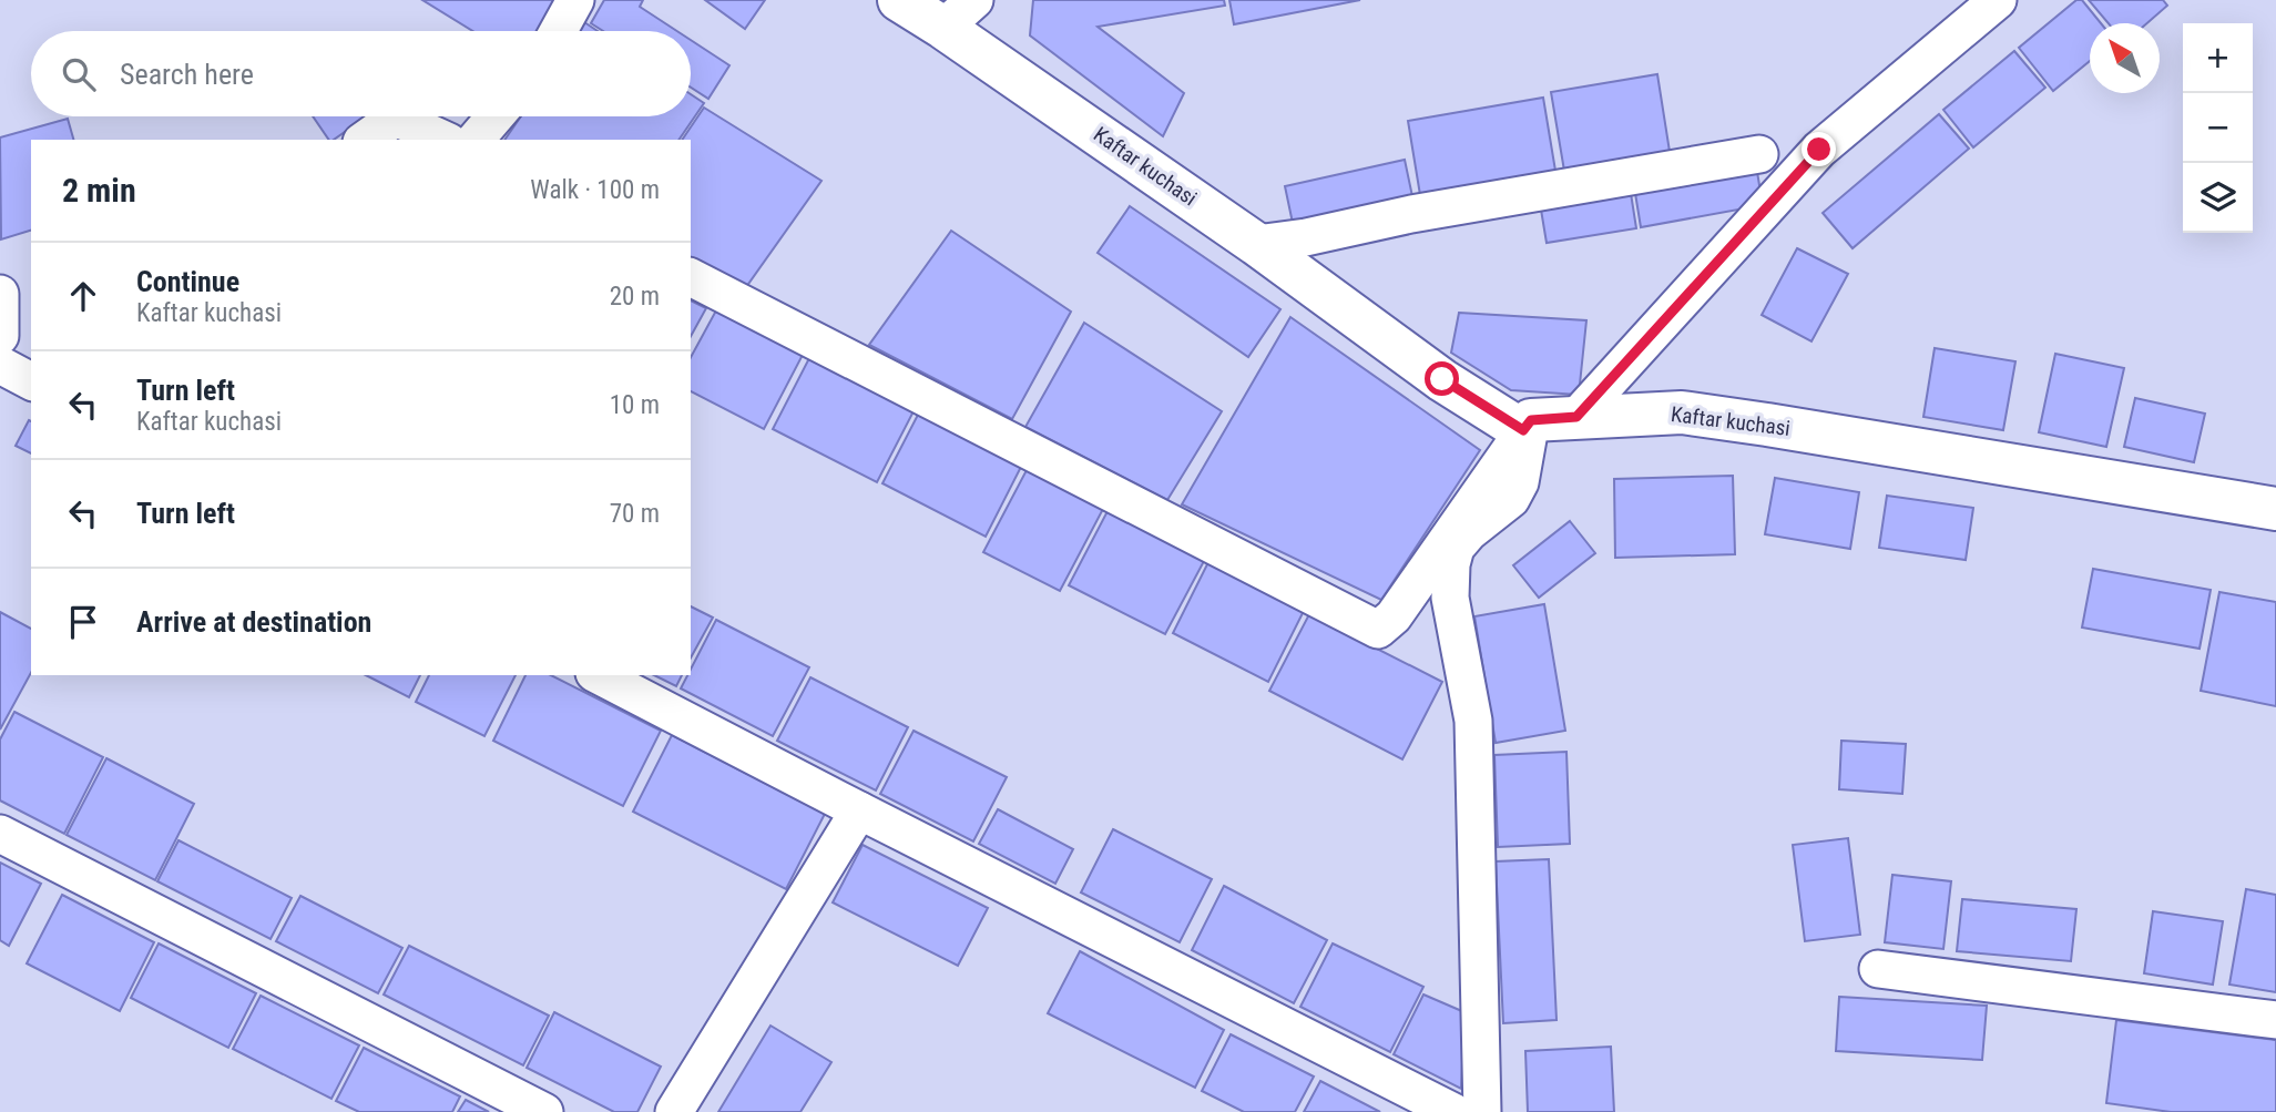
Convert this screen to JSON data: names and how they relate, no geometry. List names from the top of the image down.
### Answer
{
  "streets": {
    "street": ["Kaftar kuchasi"]
  },
  "north": "top left",
  "page": {
    "map_buttons": ["+", "−"],
    "search": "Search here",
    "heading": ["2 min", "Walk · 100 m"],
    "list": [
      ["Continue", "Kaftar kuchasi", "20 m"],
      ["Turn left", "Kaftar kuchasi", "10 m"],
      ["Turn left", "70 m"],
      "Arrive at destination"
    ]
  }
}
